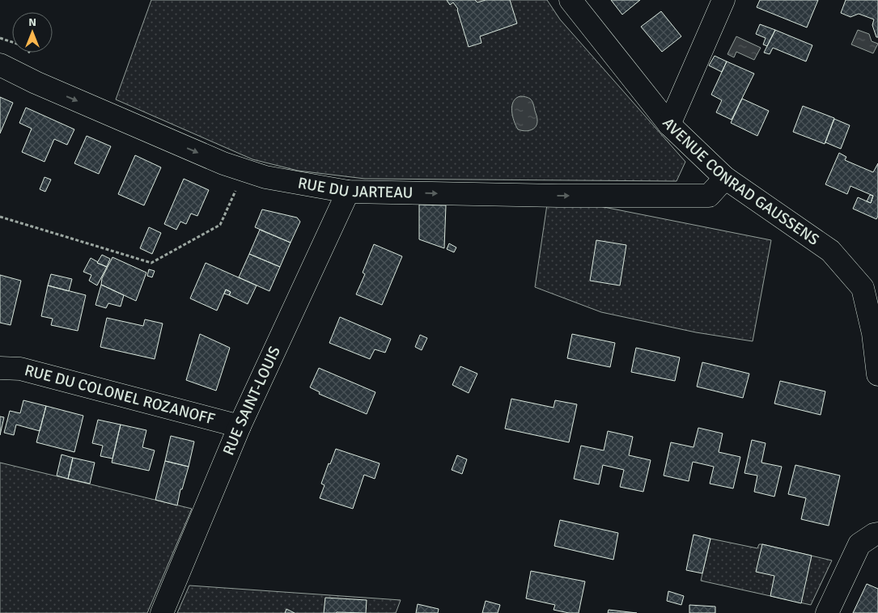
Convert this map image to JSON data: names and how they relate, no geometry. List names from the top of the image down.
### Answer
{
  "streets": {
    "street": [
      "AVENUE CONRAD GAUSSENS",
      "RUE DU JARTEAU",
      "RUE DU COLONEL ROZANOFF",
      "RUE SAINT-LOUIS"
    ]
  },
  "crossings": [
    ["AVENUE CONRAD GAUSSENS", "RUE DU JARTEAU"],
    ["RUE DU JARTEAU", "RUE SAINT-LOUIS"],
    ["RUE DU COLONEL ROZANOFF", "RUE SAINT-LOUIS"]
  ],
  "one_way": ["RUE DU JARTEAU"],
  "north": "top"
}
